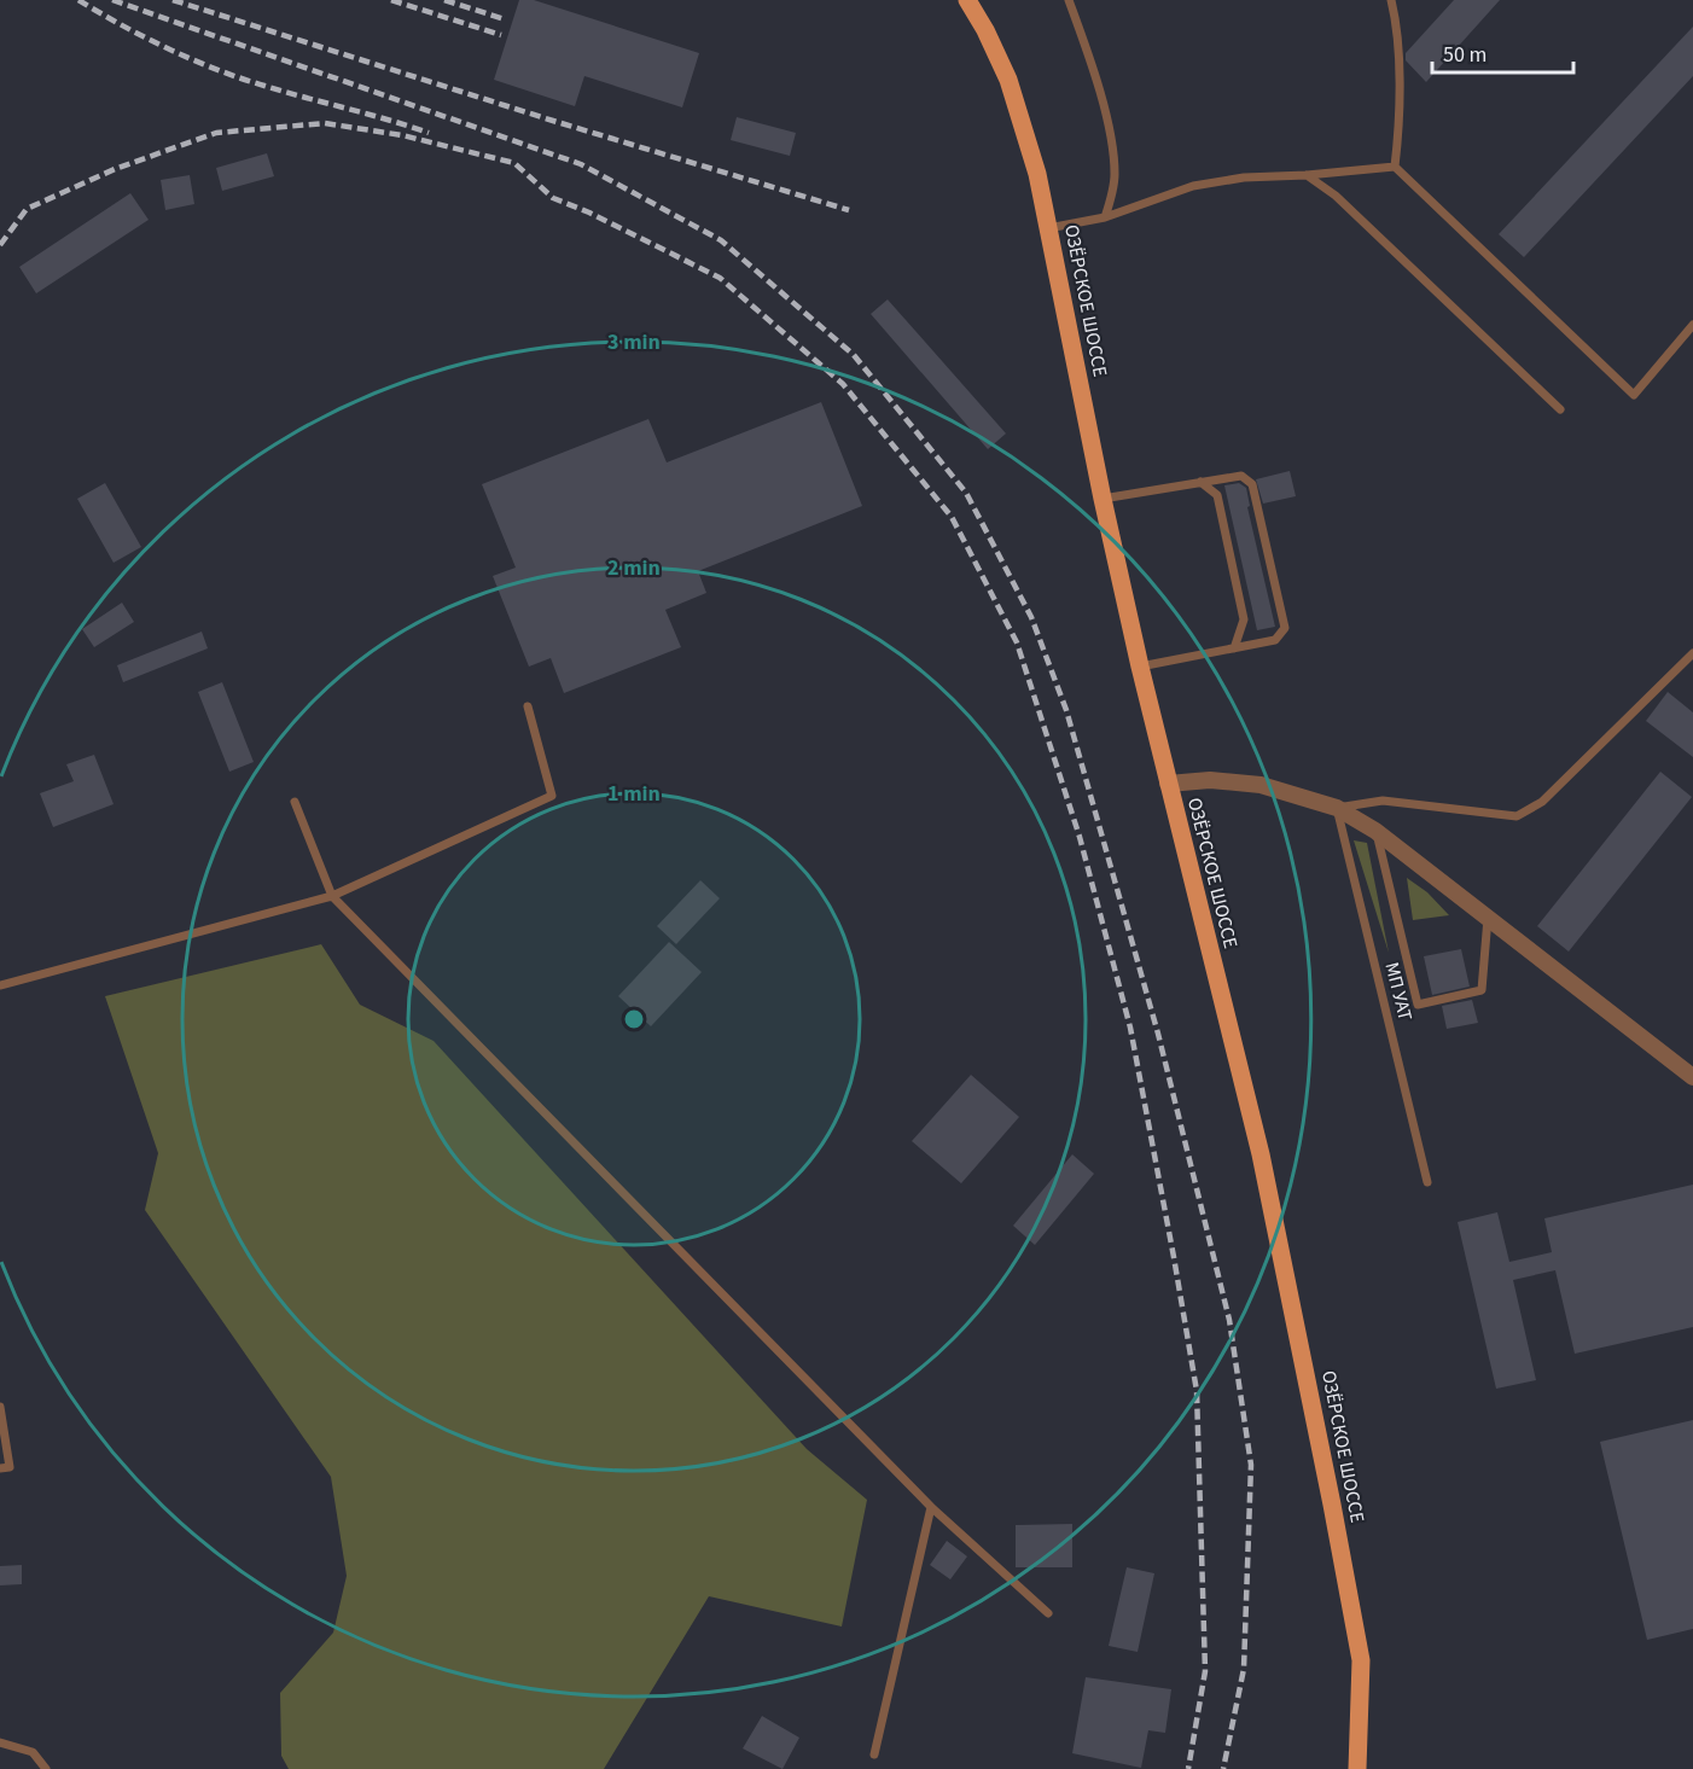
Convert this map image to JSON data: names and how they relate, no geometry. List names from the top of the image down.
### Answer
{
  "streets": {
    "main road": ["ОЗЁРСКОЕ ШОССЕ"],
    "lane": ["МП УАТ"]
  },
  "scale_bar": "50 m",
  "rings": ["3 min", "2 min", "1 min"]
}
